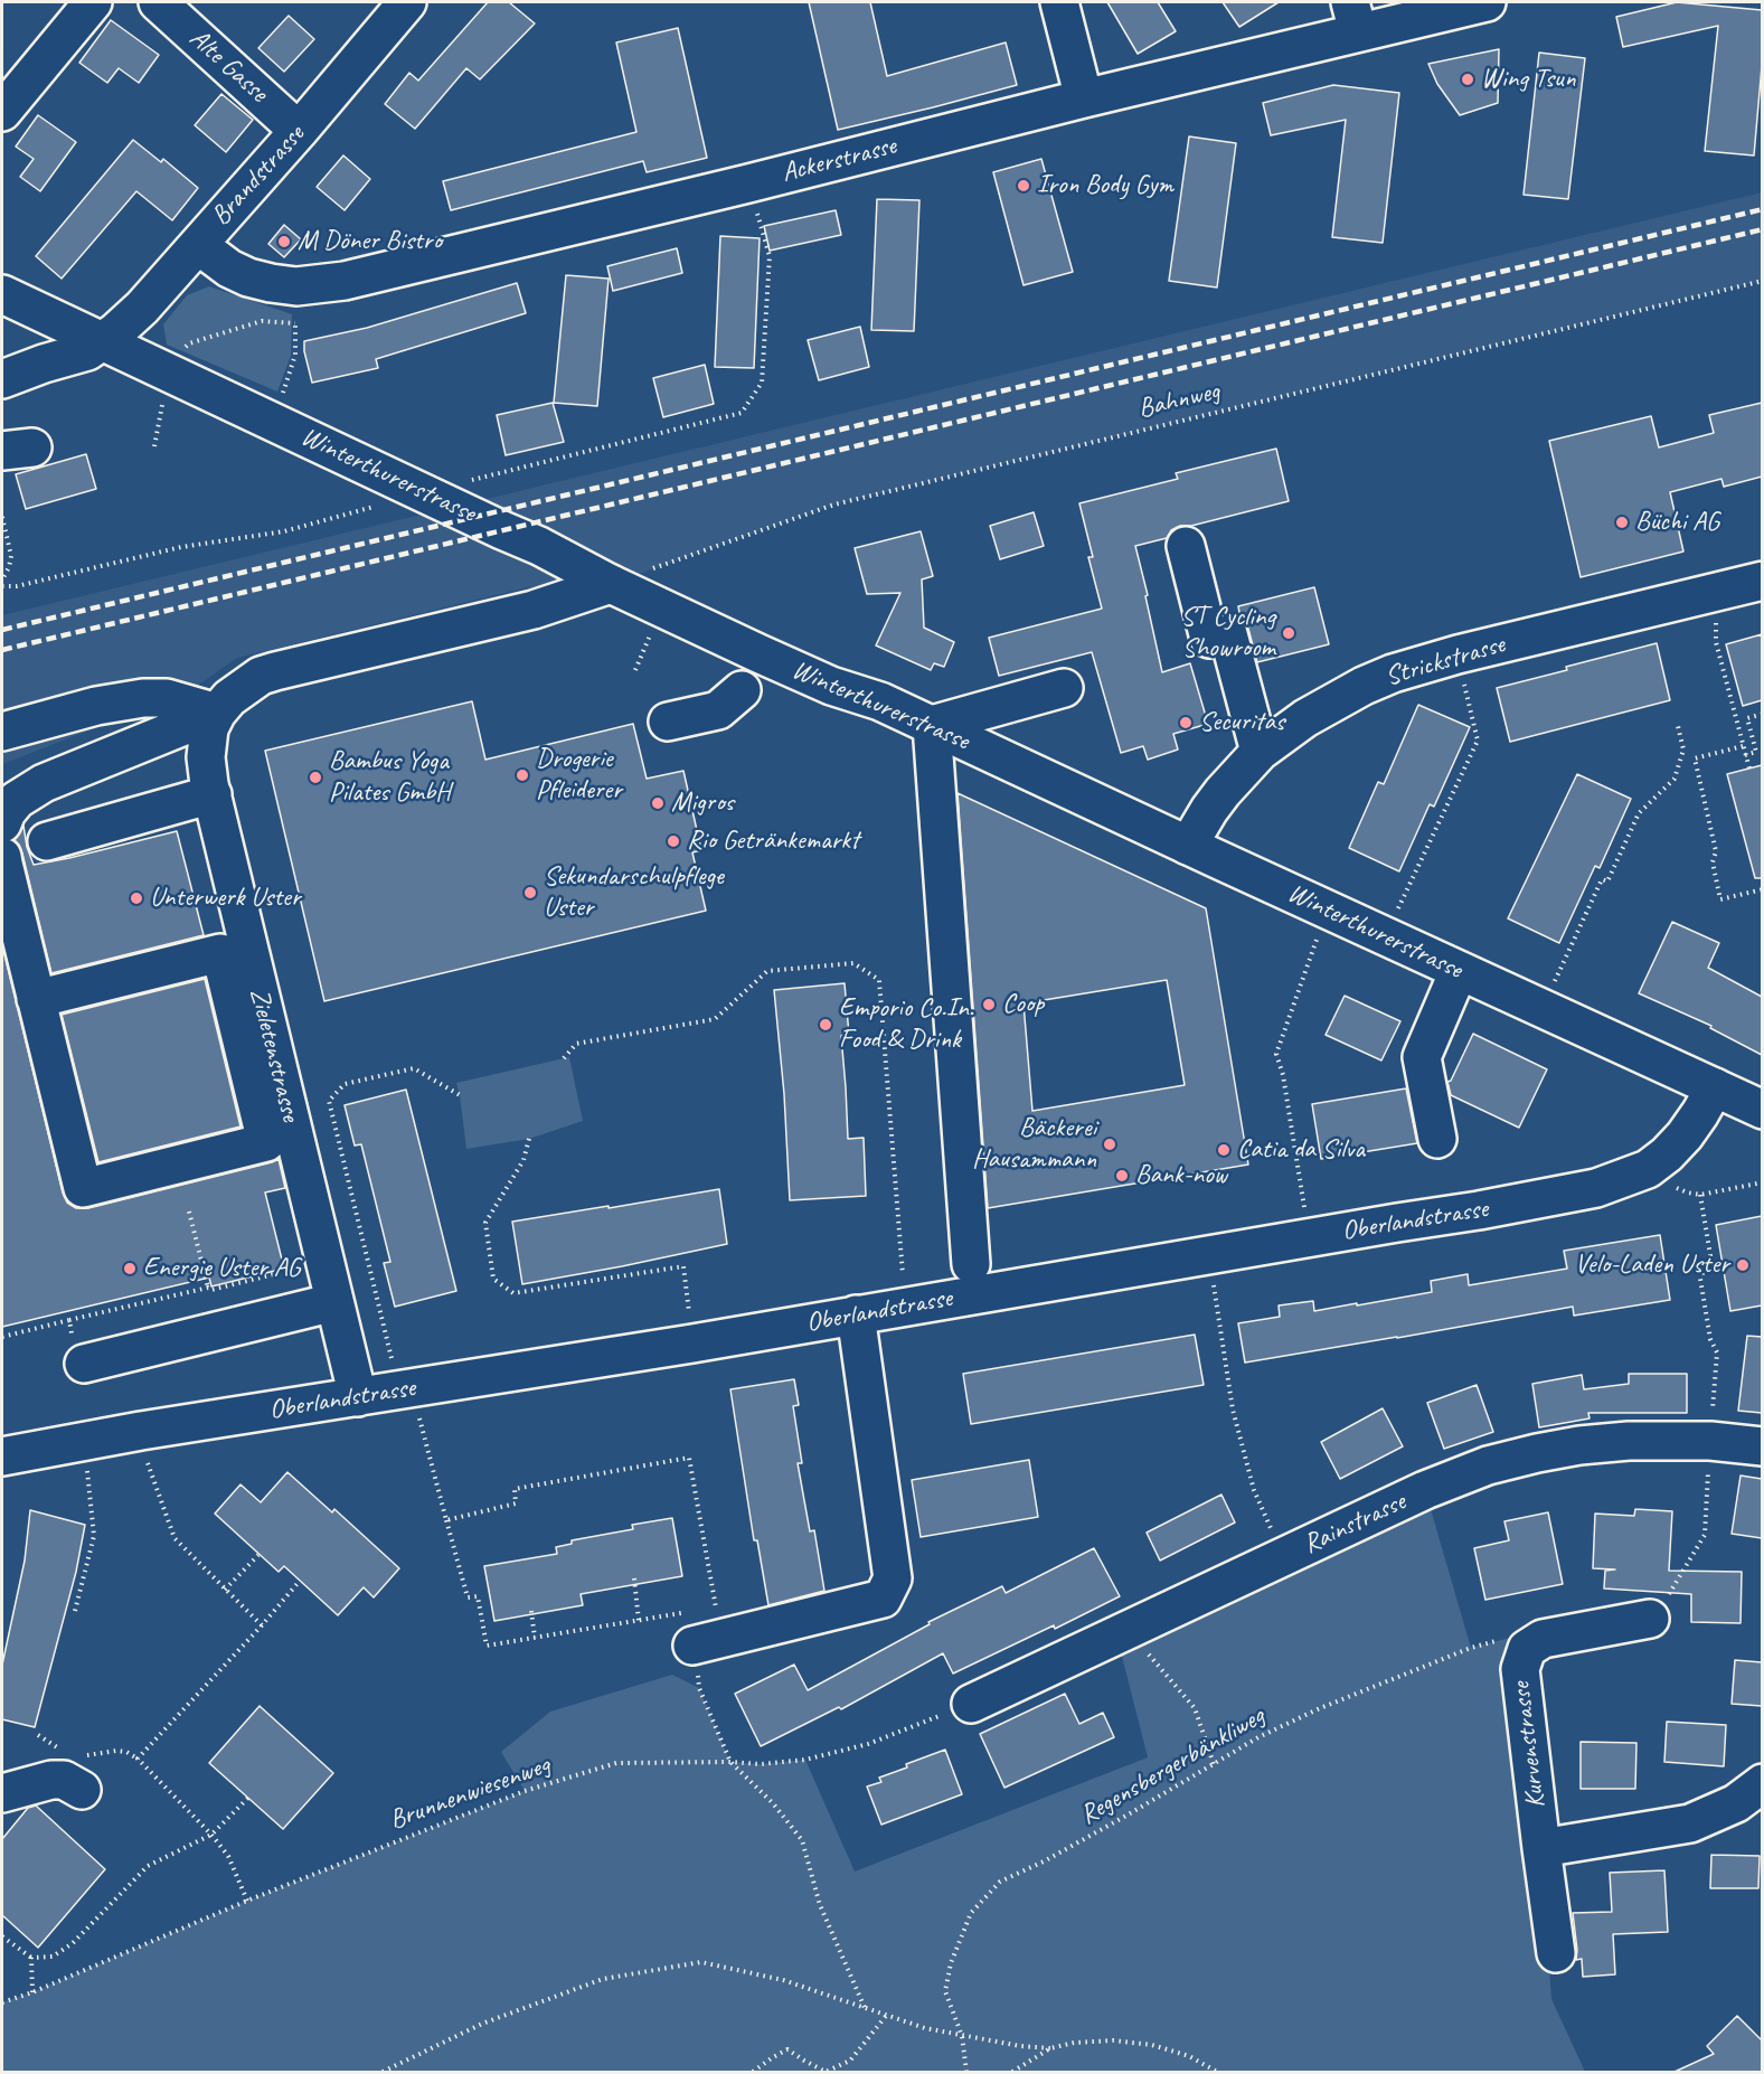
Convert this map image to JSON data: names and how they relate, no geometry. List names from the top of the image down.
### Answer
{
  "streets": {
    "street": [
      "Alte Gasse",
      "Ackerstrasse",
      "Brandstrasse",
      "Winterthurerstrasse",
      "Strickstrasse",
      "Zieletenstrasse",
      "Oberlandstrasse",
      "Rainstrasse",
      "Kurvenstrasse"
    ],
    "path": ["Bahnweg", "Regensbergerbänkliweg", "Brunnenwiesenweg"]
  },
  "crossings": [
    ["Alte Gasse", "Brandstrasse"],
    ["Ackerstrasse", "Brandstrasse"],
    ["Brandstrasse", "Winterthurerstrasse"],
    ["Bahnweg", "Winterthurerstrasse"],
    ["Bahnweg", "Zieletenstrasse"],
    ["Winterthurerstrasse", "Strickstrasse"],
    ["Winterthurerstrasse", "Zieletenstrasse"],
    ["Winterthurerstrasse", "Oberlandstrasse"],
    ["Zieletenstrasse", "Oberlandstrasse"],
    ["Rainstrasse", "Brunnenwiesenweg"],
    ["Kurvenstrasse", "Regensbergerbänkliweg"]
  ],
  "places": [
    "Wing Tsun",
    "Iron Body Gym",
    "M Döner Bistro",
    "Büchi AG",
    "ST Cycling Showroom",
    "Securitas",
    "Drogerie Pfleiderer",
    "Bambus Yoga Pilates GmbH",
    "Migros",
    "Rio Getränkemarkt",
    "Sekundarschulpflege Uster",
    "Unterwerk Uster",
    "Coop",
    "Emporio Co.In. Food & Drink",
    "Bäckerei Hausammann",
    "Catia da Silva",
    "Bank-now",
    "Velo-Laden Uster",
    "Energie Uster AG"
  ]
}
